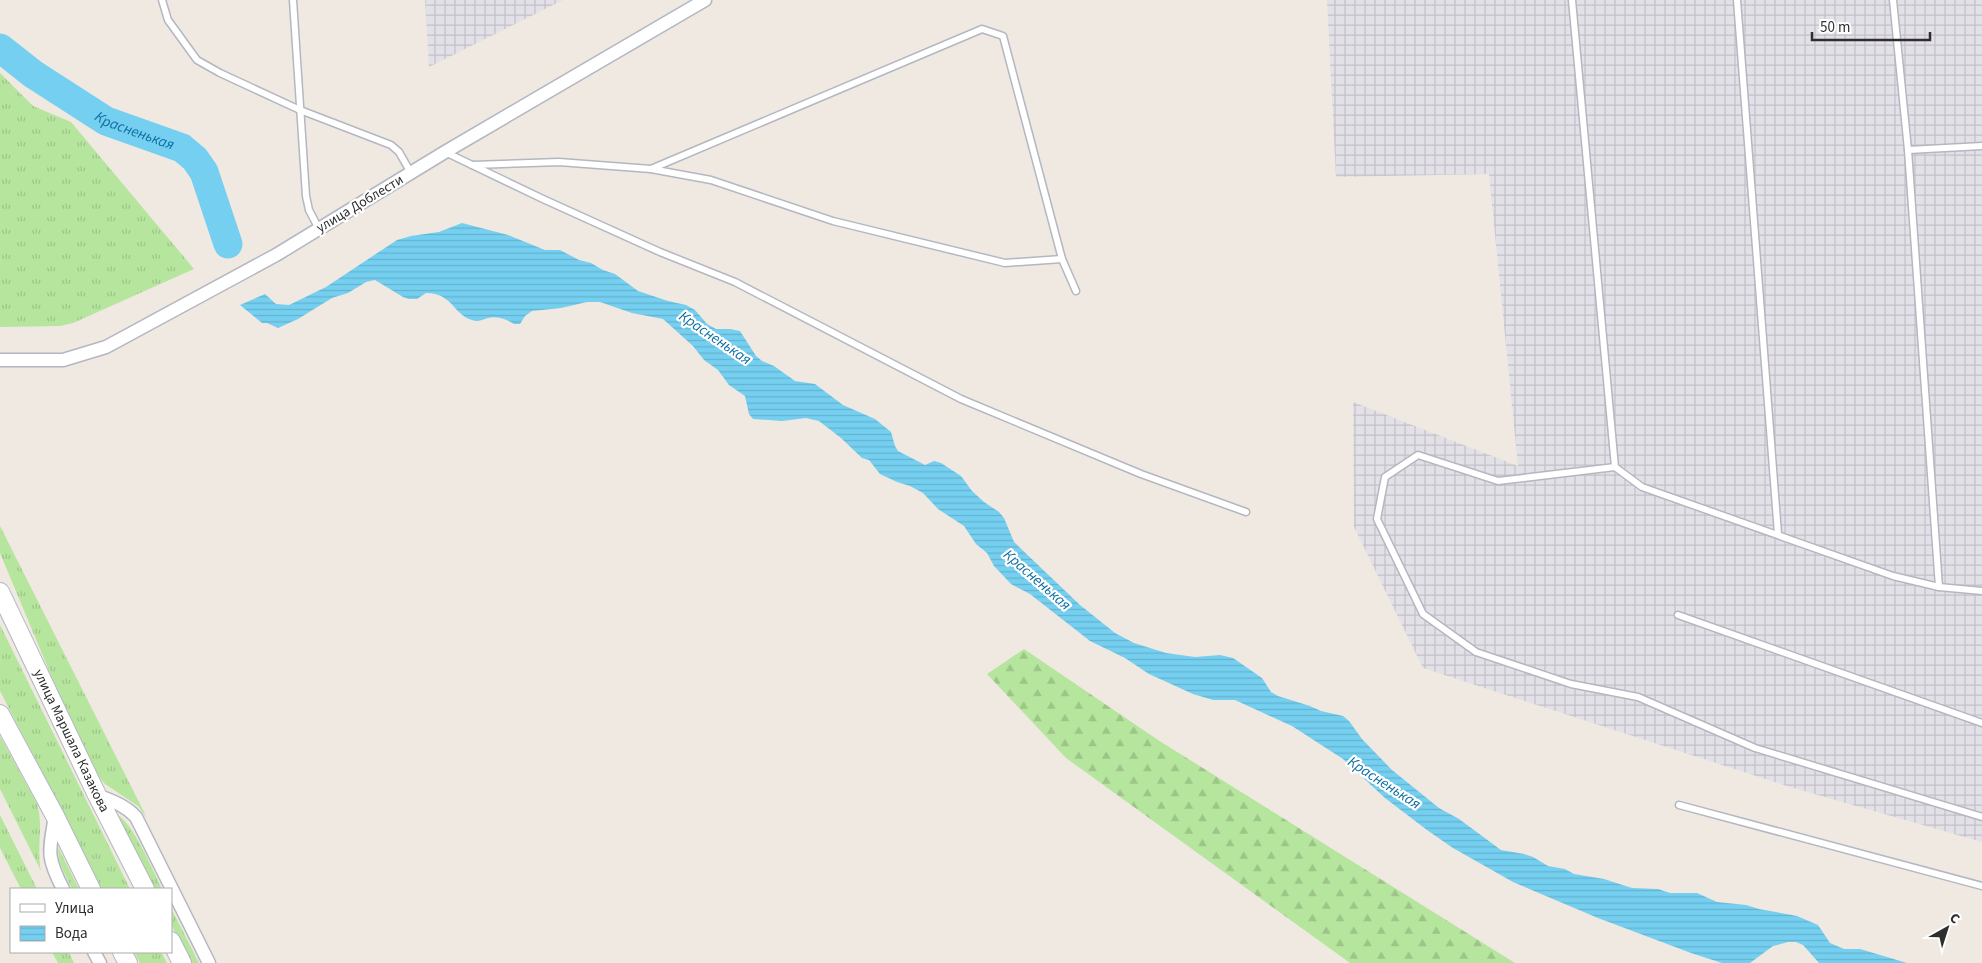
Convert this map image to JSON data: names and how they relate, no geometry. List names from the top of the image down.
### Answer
{
  "streets": {
    "main road": ["улица Маршала Казакова"],
    "street": ["улица Доблести"]
  },
  "water": ["Красненькая"],
  "legend": ["Улица", "Вода"],
  "scale_bar": "50 m",
  "north": "top right"
}
